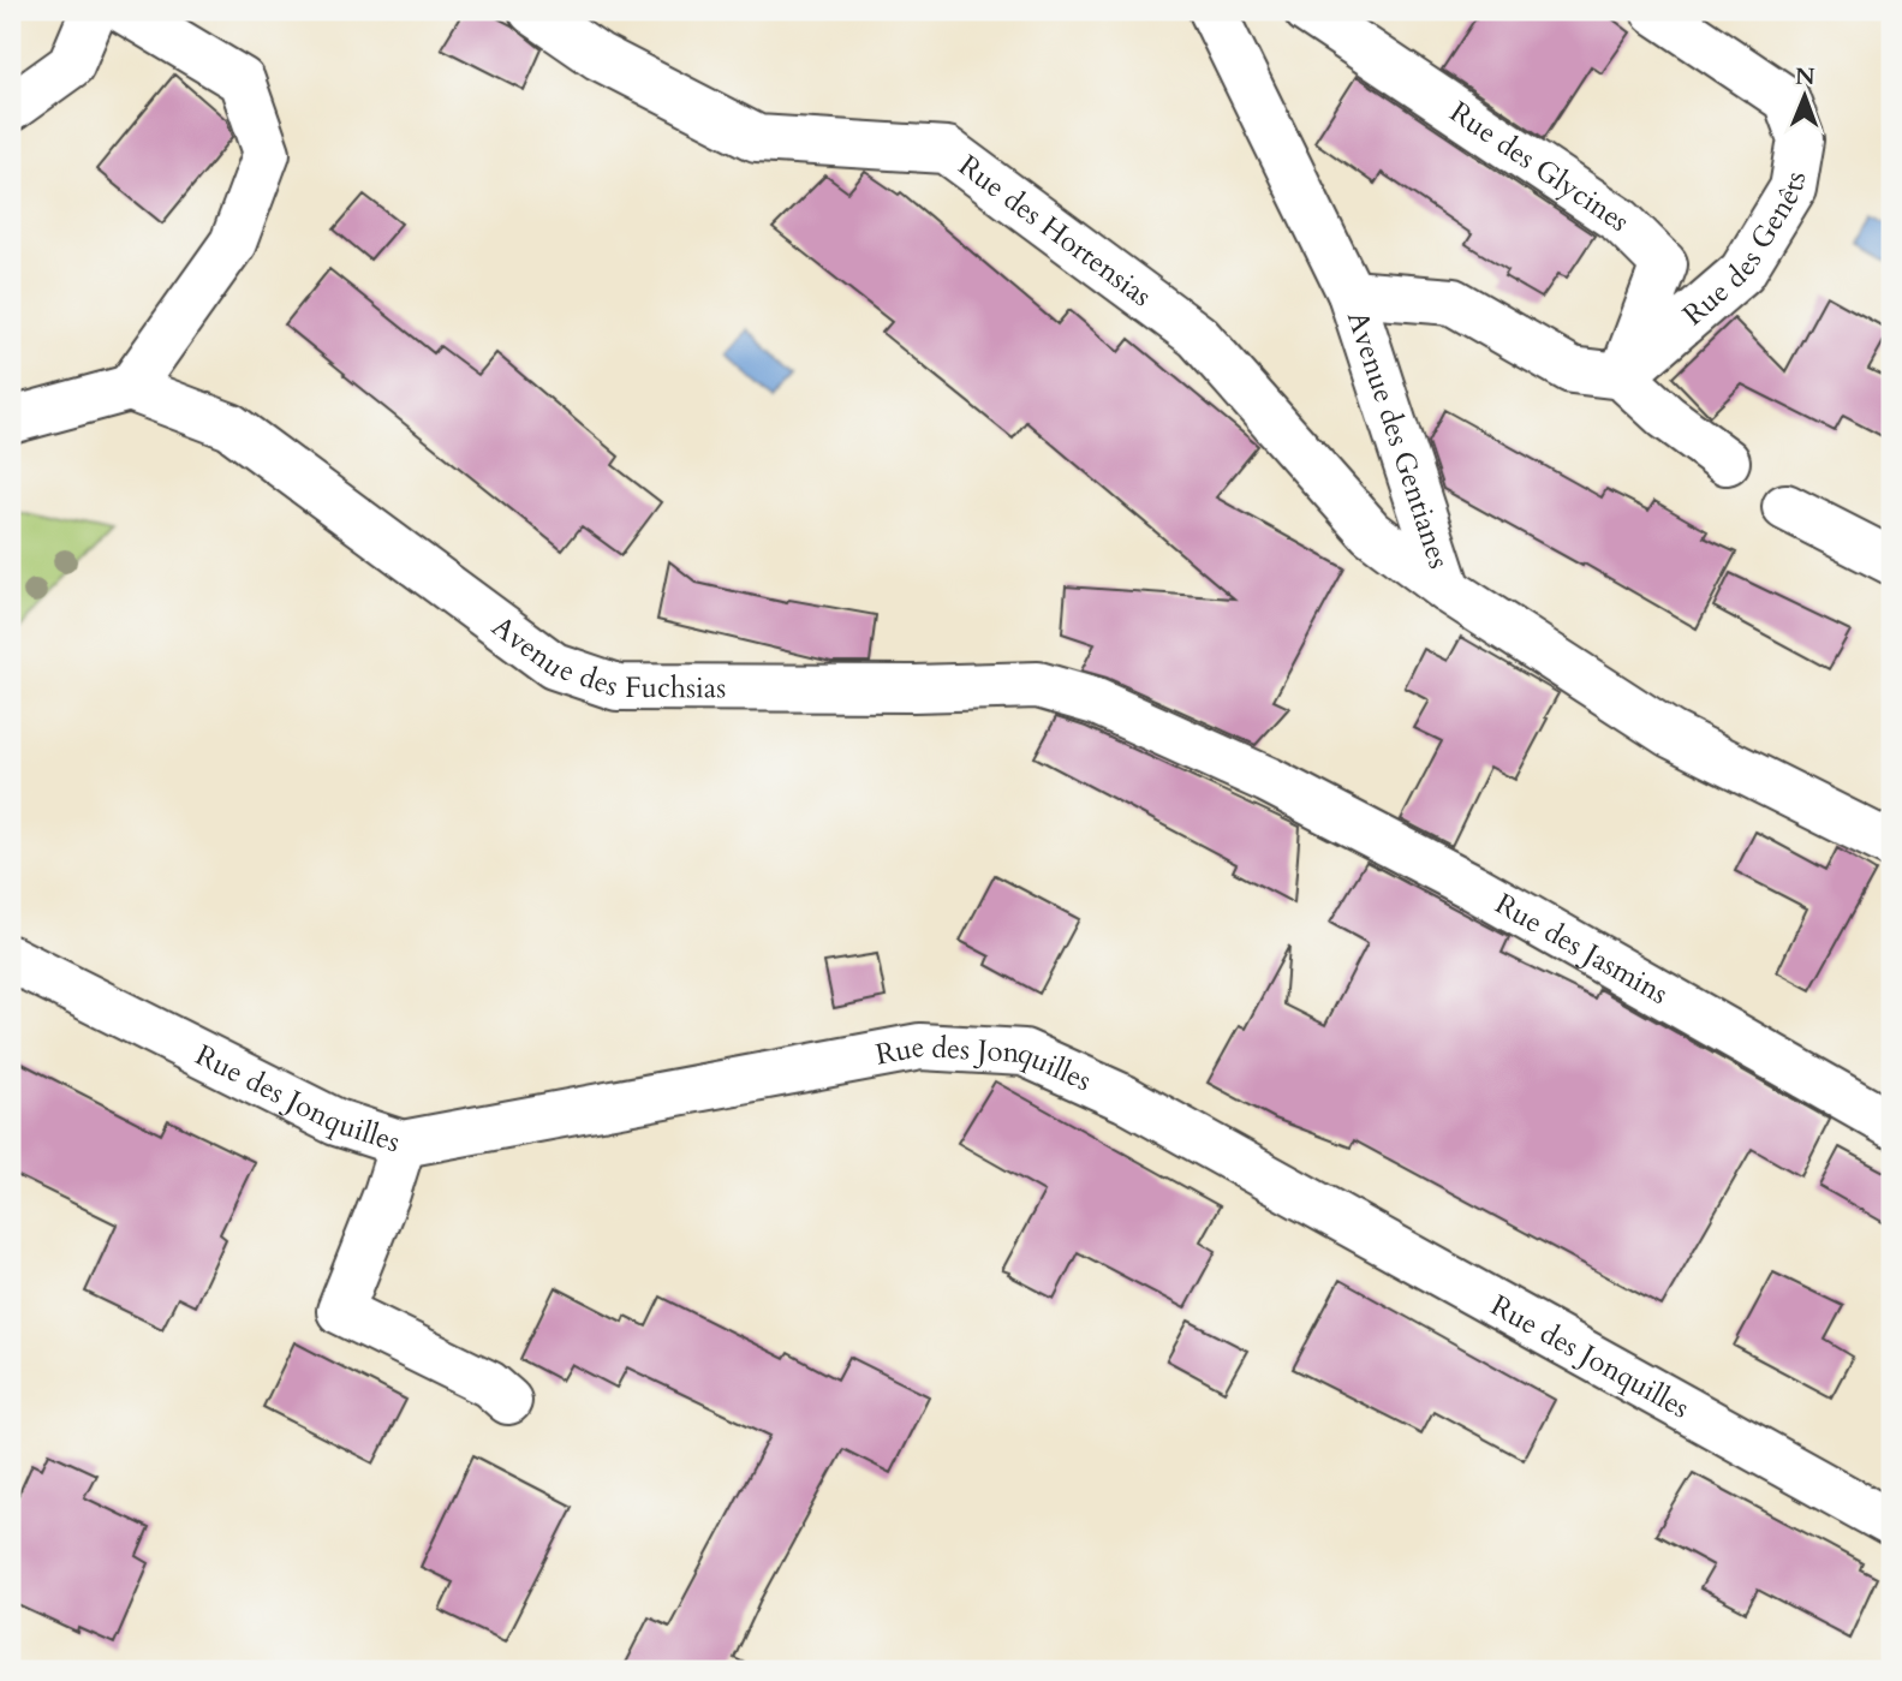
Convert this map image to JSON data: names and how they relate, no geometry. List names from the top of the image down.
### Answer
{
  "streets": {
    "street": [
      "Rue des Glycines",
      "Rue des Hortensias",
      "Rue des Genêts",
      "Avenue des Gentianes",
      "Avenue des Fuchsias",
      "Rue des Jasmins",
      "Rue des Jonquilles"
    ]
  },
  "crossings": [
    ["Rue des Glycines", "Rue des Genêts"],
    ["Rue des Hortensias", "Avenue des Gentianes"],
    ["Avenue des Fuchsias", "Rue des Jasmins"]
  ],
  "north": "top"
}
